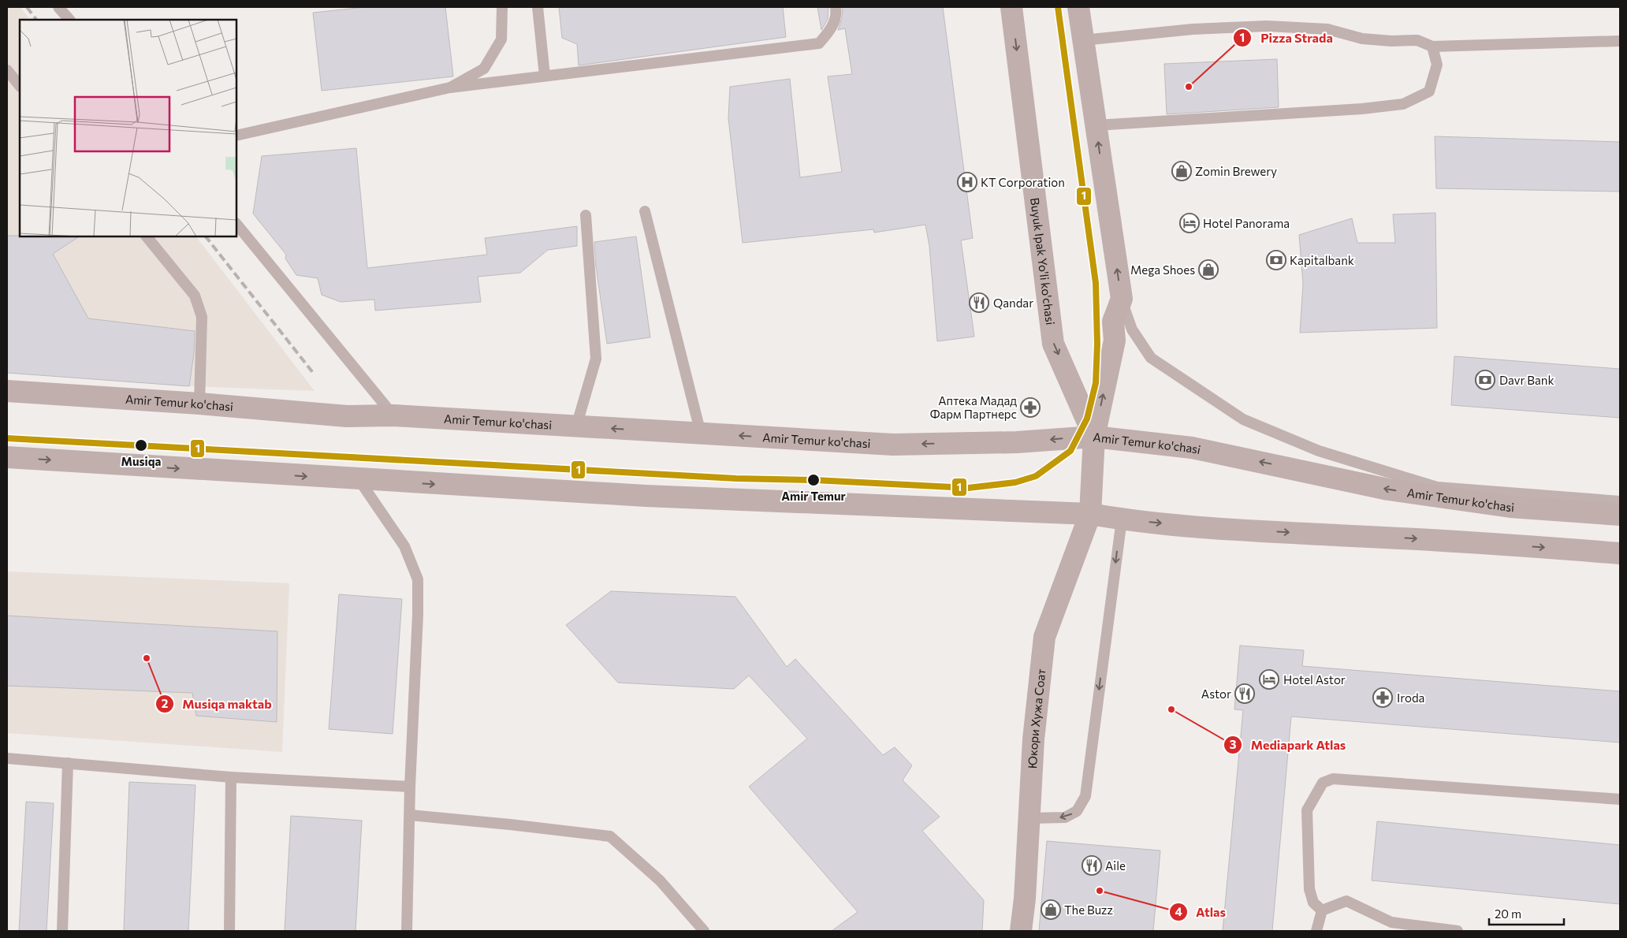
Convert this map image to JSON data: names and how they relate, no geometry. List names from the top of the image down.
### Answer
{
  "streets": {
    "main road": ["Buyuk Ipak Yo'li ko'chasi", "Amir Temur ko'chasi", "Юкори Хужа Соат"]
  },
  "crossings": [
    ["Buyuk Ipak Yo'li ko'chasi", "Amir Temur ko'chasi"],
    ["Buyuk Ipak Yo'li ko'chasi", "Юкори Хужа Соат"]
  ],
  "places": {
    "other": [
      "Pizza Strada",
      "Musiqa",
      "Amir Temur",
      "Musiqa maktab",
      "Mediapark Atlas",
      "Atlas"
    ],
    "shop": ["Zomin Brewery", "Mega Shoes", "The Buzz"],
    "hospital": ["KT Corporation"],
    "hotel": ["Hotel Panorama", "Hotel Astor"],
    "bank": ["Kapitalbank", "Davr Bank"],
    "restaurant": ["Qandar", "Astor", "Aile"],
    "pharmacy": ["Аптека Мадад Фарм Партнерс", "Iroda"]
  },
  "lines": ["transit line 1"],
  "scale_bar": "20 m"
}
